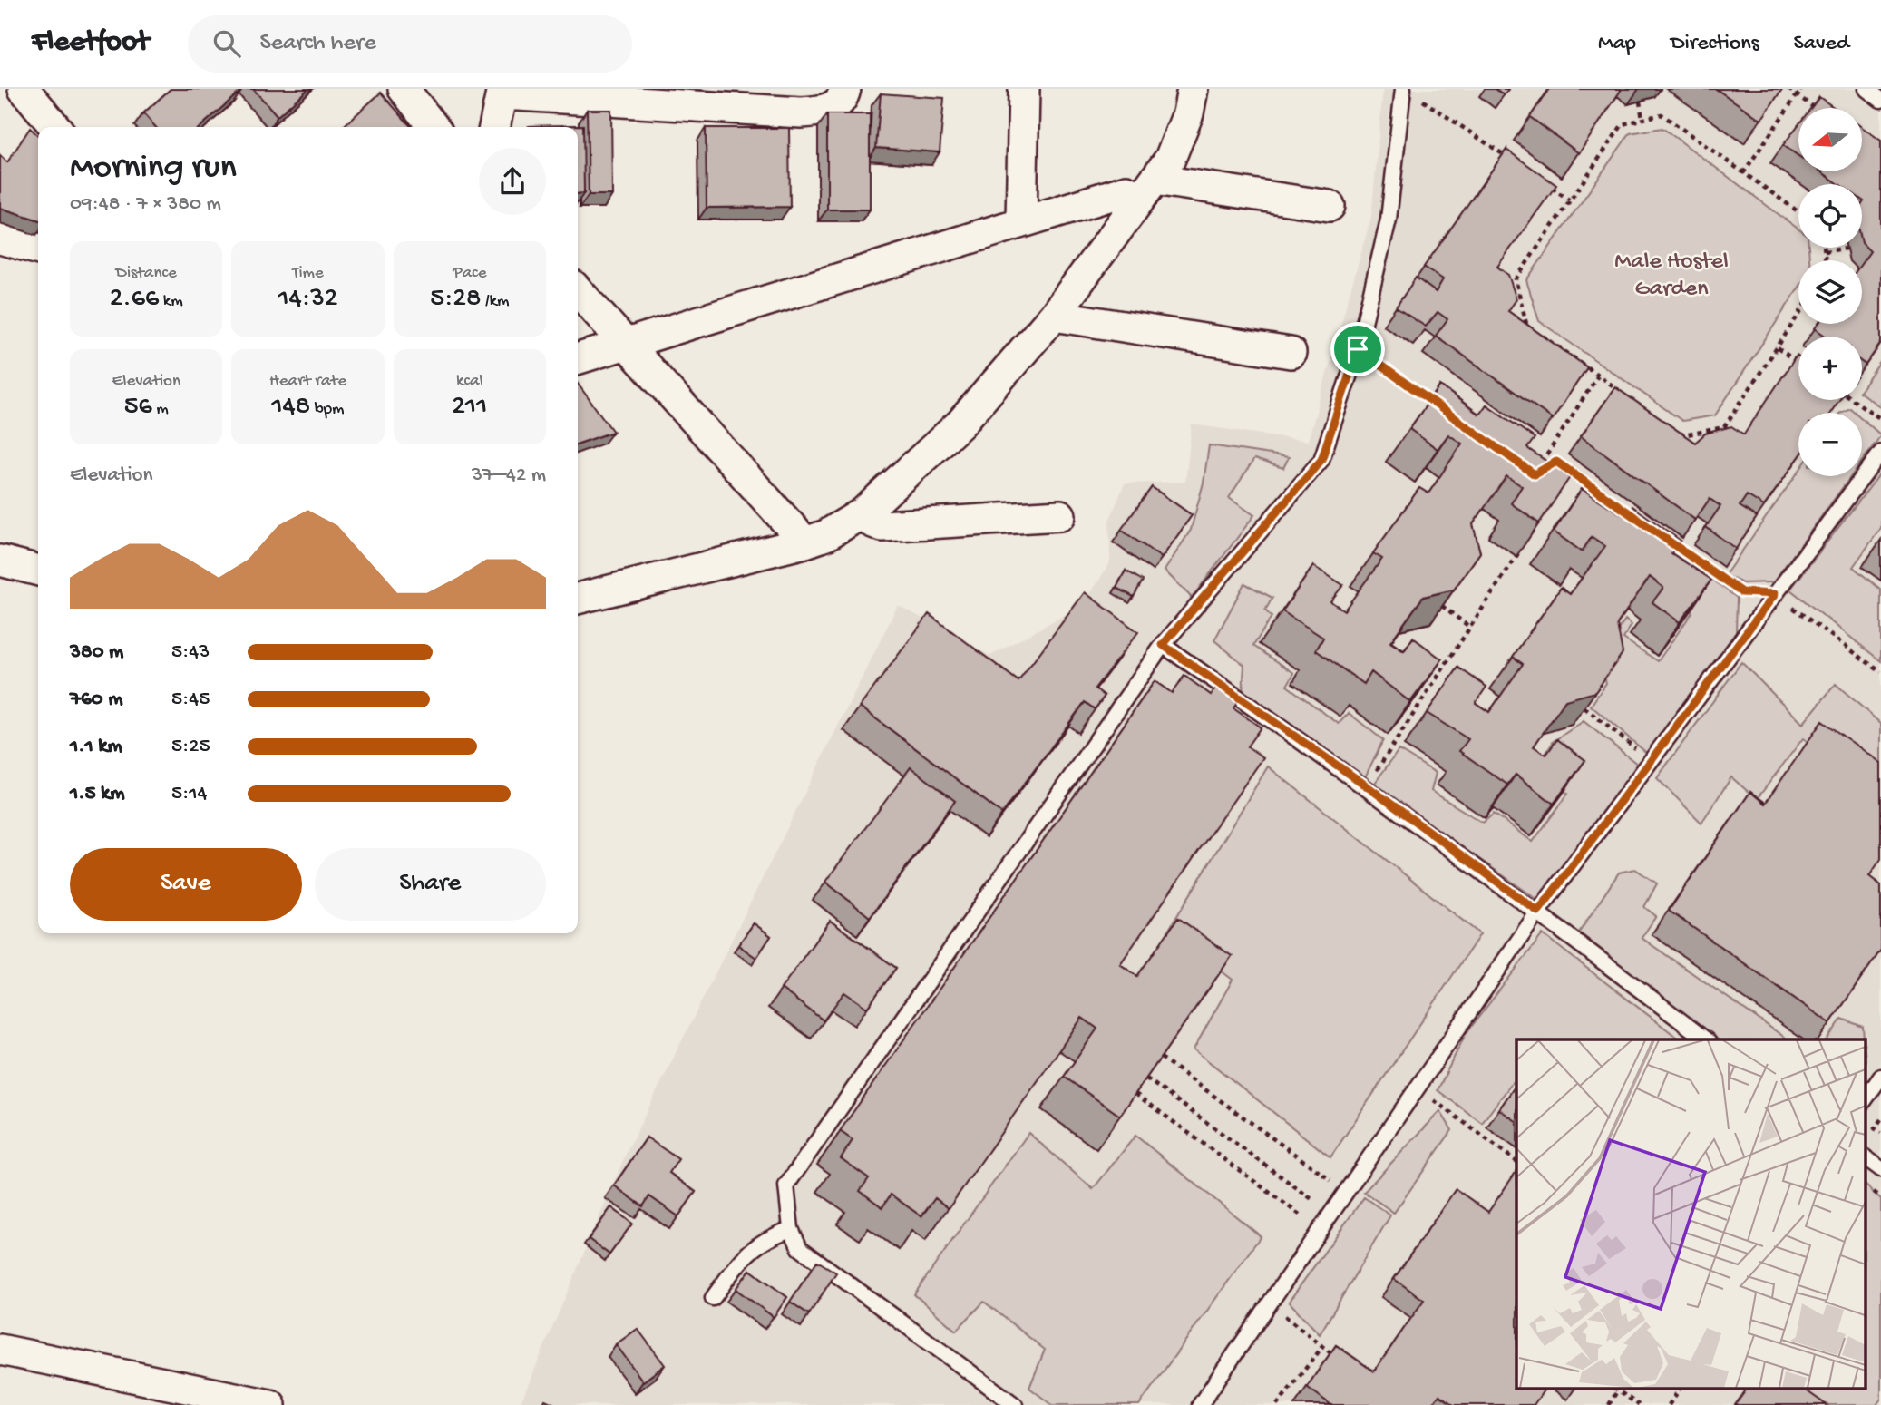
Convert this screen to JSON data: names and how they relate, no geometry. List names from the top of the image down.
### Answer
{
  "parks": ["Male Hostel Garden"],
  "north": "left",
  "page": {
    "header": "Fleetfoot",
    "search": "Search here",
    "nav": ["Map", "Directions", "Saved"],
    "map_buttons": ["+", "−"],
    "heading": ["Morning run", "09:48 · 7 × 380 m"],
    "stats": [
      ["Distance", "2.66 km"],
      ["Time", "14:32"],
      ["Pace", "5:28 /km"],
      ["Elevation", "56 m"],
      ["Heart rate", "148 bpm"],
      ["kcal", "211"]
    ],
    "chart": ["Elevation", "37–42 m"],
    "list": [
      {
        "name": "380 m",
        "note": "5:43"
      },
      {
        "name": "760 m",
        "note": "5:45"
      },
      {
        "name": "1.1 km",
        "note": "5:25"
      },
      {
        "name": "1.5 km",
        "note": "5:14"
      }
    ],
    "buttons": ["Save", "Share"]
  }
}
